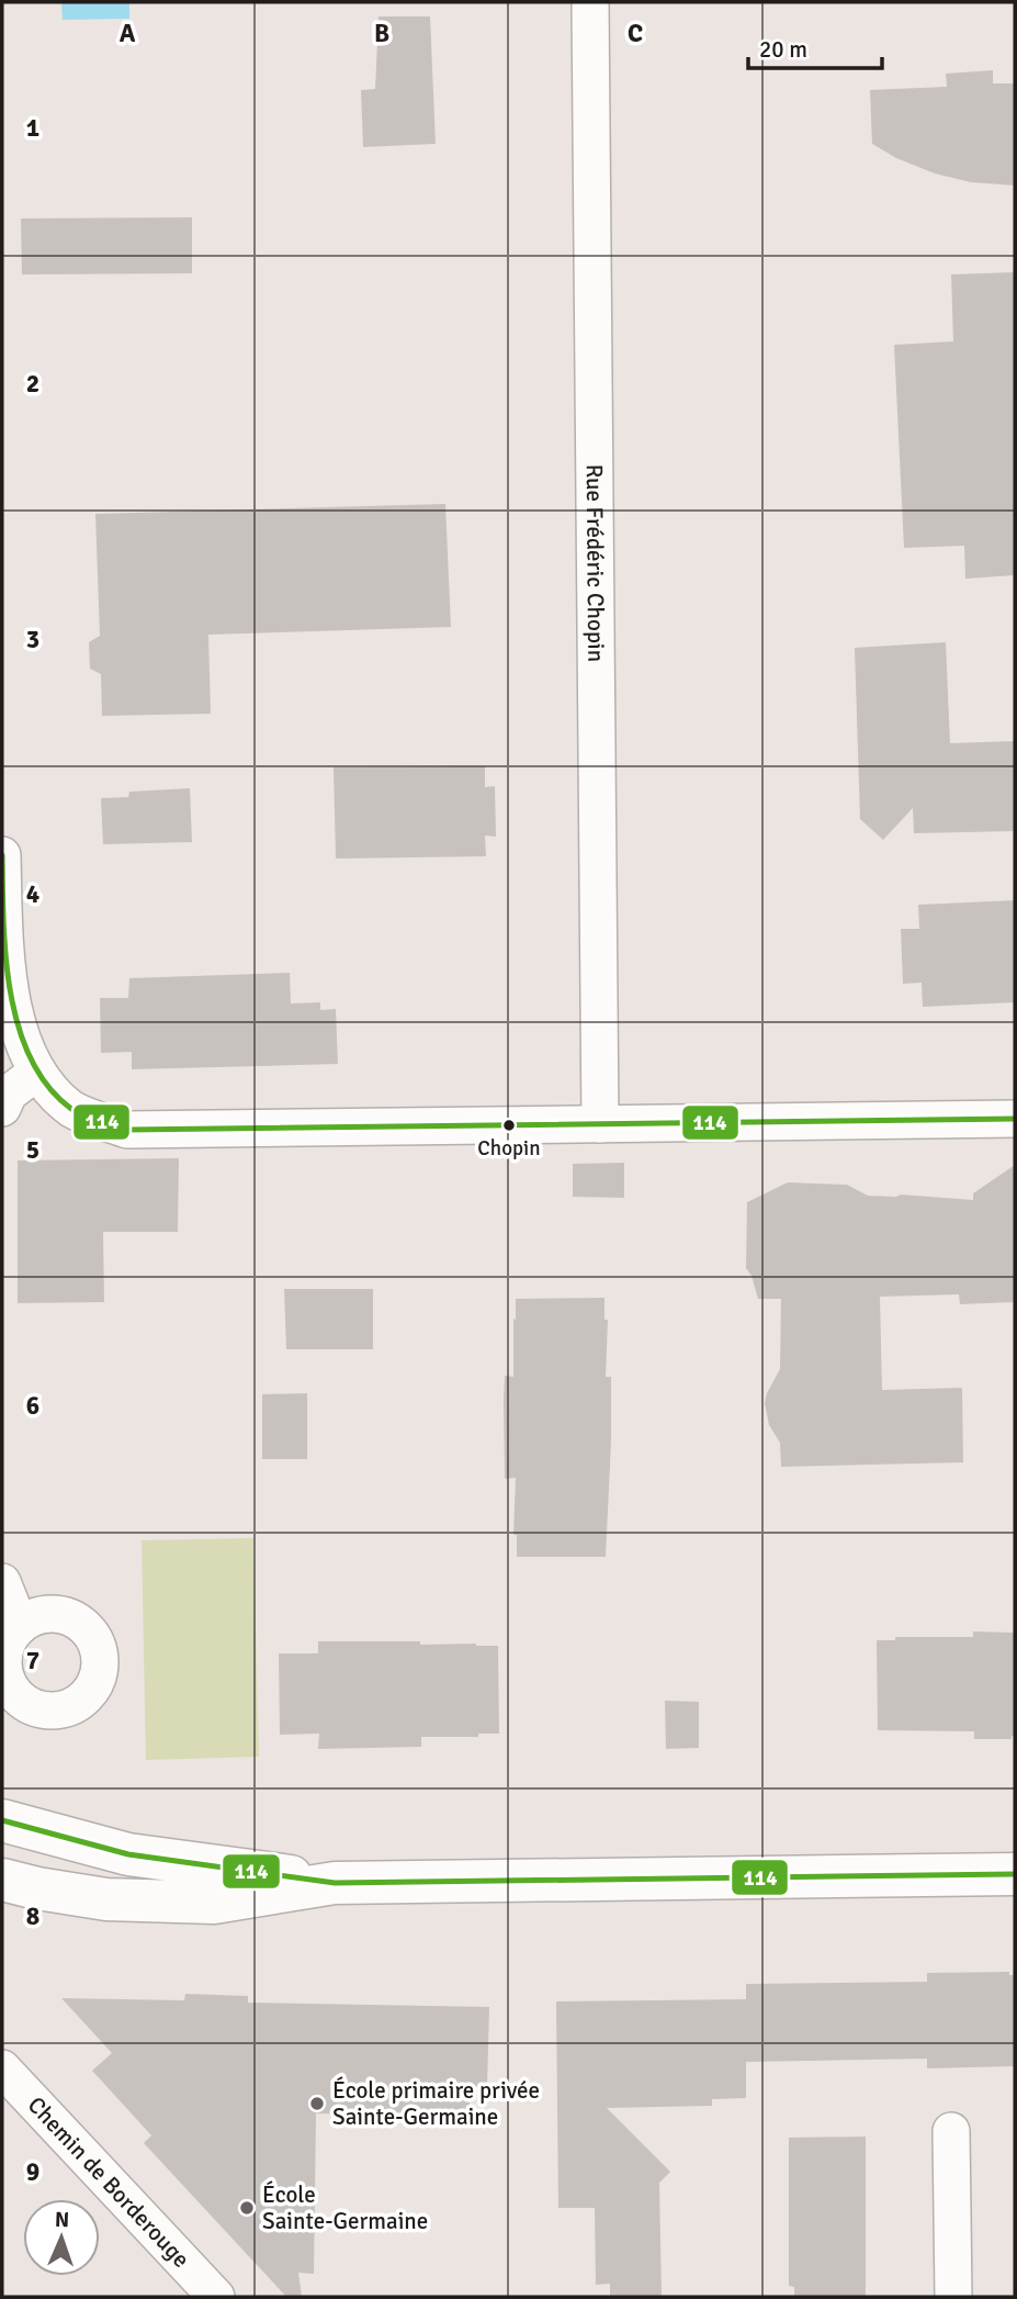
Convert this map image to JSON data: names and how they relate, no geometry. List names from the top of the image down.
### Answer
{
  "streets": {
    "street": ["Rue Frédéric Chopin", "Chemin de Borderouge"]
  },
  "places": ["Chopin", "École primaire privée Sainte-Germaine", "École Sainte-Germaine"],
  "lines": ["transit line 114"],
  "scale_bar": "20 m",
  "north": "top",
  "grid": {
    "columns": ["A", "B", "C"],
    "rows": [
      "1",
      "2",
      "3",
      "4",
      "5",
      "6",
      "7",
      "8",
      "9"
    ]
  }
}
